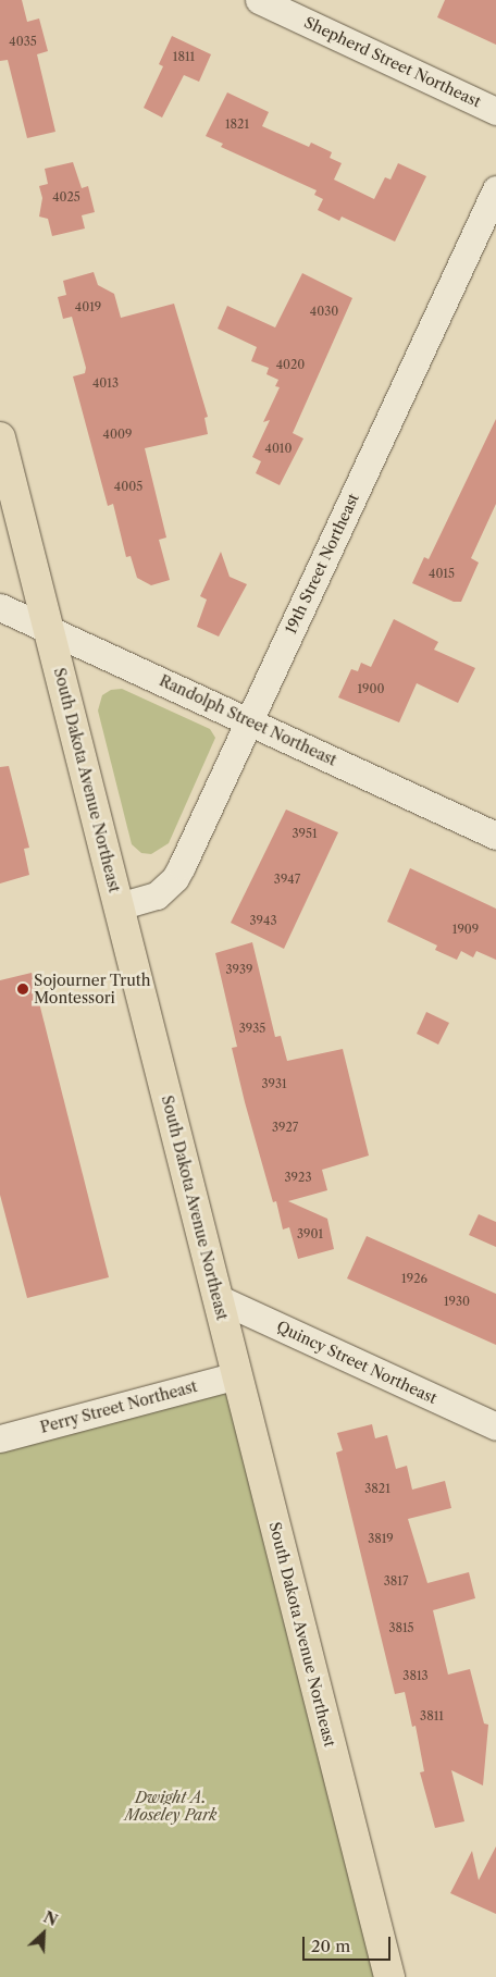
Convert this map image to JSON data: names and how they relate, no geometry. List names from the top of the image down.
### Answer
{
  "streets": {
    "main road": ["South Dakota Avenue Northeast"],
    "street": [
      "Shepherd Street Northeast",
      "19th Street Northeast",
      "Randolph Street Northeast",
      "Quincy Street Northeast",
      "Perry Street Northeast"
    ]
  },
  "crossings": [
    ["19th Street Northeast", "Randolph Street Northeast"],
    ["19th Street Northeast", "South Dakota Avenue Northeast"],
    ["Randolph Street Northeast", "South Dakota Avenue Northeast"],
    ["South Dakota Avenue Northeast", "Quincy Street Northeast"],
    ["South Dakota Avenue Northeast", "Perry Street Northeast"]
  ],
  "parks": ["Dwight A. Moseley Park"],
  "places": ["Sojourner Truth Montessori"],
  "house_numbers": [
    "4035",
    "1811",
    "1821",
    "4025",
    "4019",
    "4030",
    "4020",
    "4013",
    "4009",
    "4010",
    "4005",
    "4015",
    "1900",
    "3951",
    "3947",
    "3943",
    "1909",
    "3939",
    "3935",
    "3931",
    "3927",
    "3923",
    "3901",
    "1926",
    "1930",
    "3821",
    "3819",
    "3817",
    "3815",
    "3813",
    "3811"
  ],
  "scale_bar": "20 m",
  "north": "top right"
}
